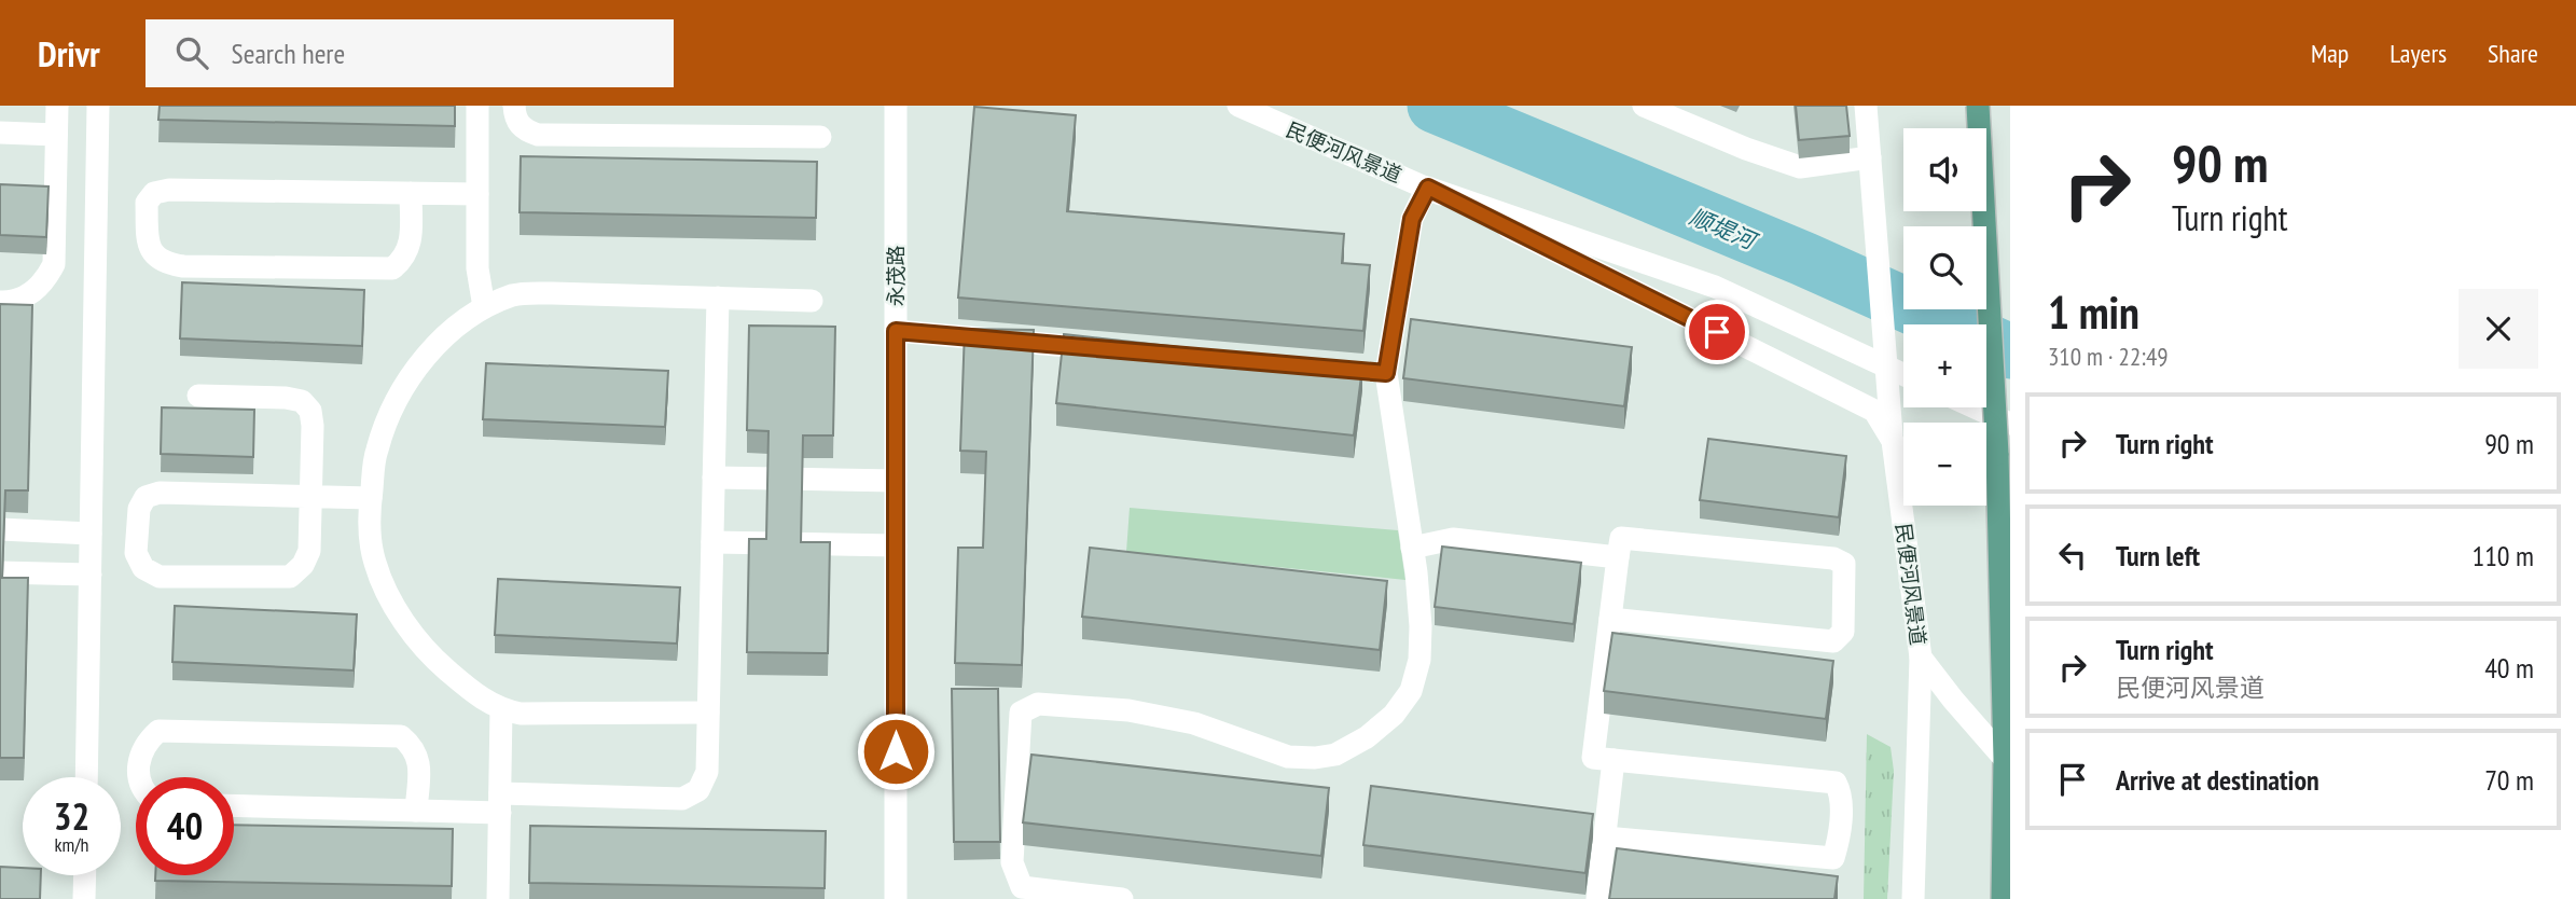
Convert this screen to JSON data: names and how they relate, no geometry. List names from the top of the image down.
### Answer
{
  "streets": {
    "street": ["民便河风景道", "永茂路"]
  },
  "water": ["顺堤河"],
  "page": {
    "header": "Drivr",
    "search": "Search here",
    "nav": ["Map", "Layers", "Share"],
    "turn": ["90 m", "Turn right"],
    "map_buttons": ["+", "−"],
    "heading": ["1 min", "310 m · 22:49"],
    "list": [
      {
        "name": "Turn right",
        "value": "90 m"
      },
      {
        "name": "Turn left",
        "value": "110 m"
      },
      {
        "name": "Turn right",
        "note": "民便河风景道",
        "value": "40 m"
      },
      {
        "name": "Arrive at destination",
        "value": "70 m"
      }
    ],
    "speed": "32 km/h",
    "limit": "40"
  }
}
